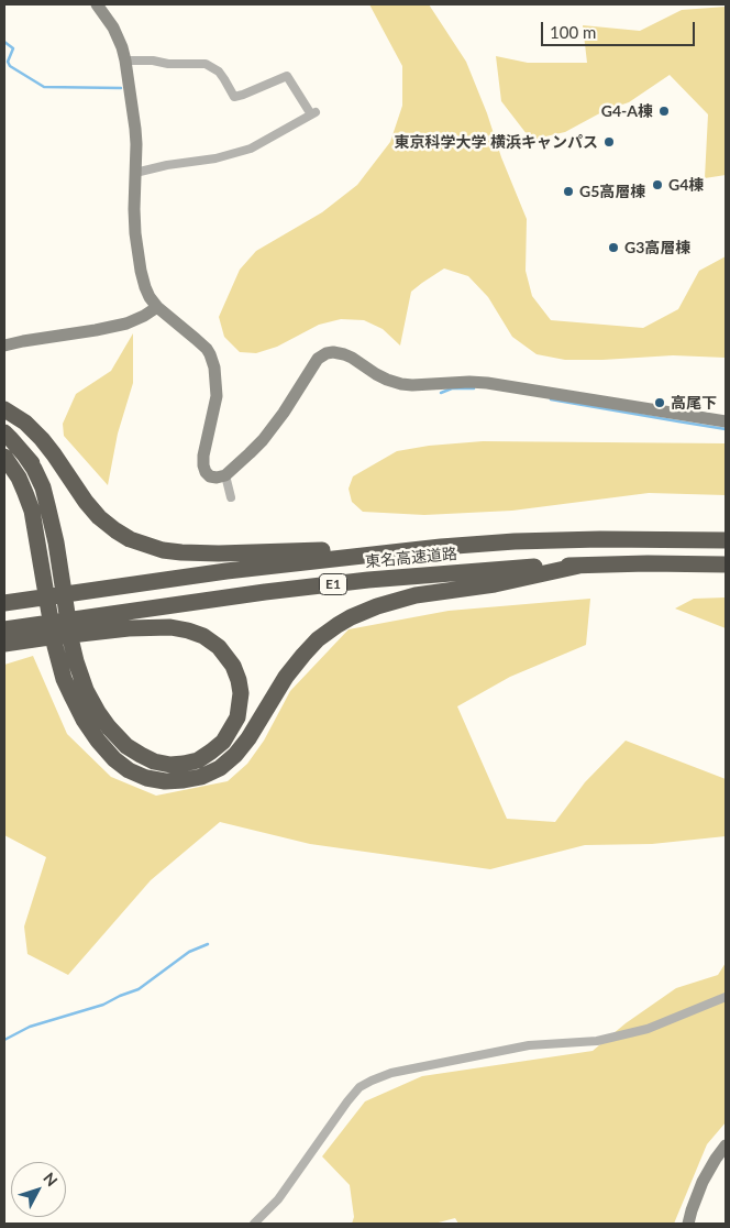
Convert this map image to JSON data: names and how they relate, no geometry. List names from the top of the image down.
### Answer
{
  "streets": {
    "highway": ["東名高速道路", "E1"]
  },
  "places": [
    "G4-A棟",
    "東京科学大学 横浜キャンパス",
    "G4棟",
    "G5高層棟",
    "G3高層棟",
    "高尾下"
  ],
  "scale_bar": "100 m",
  "north": "top right"
}
